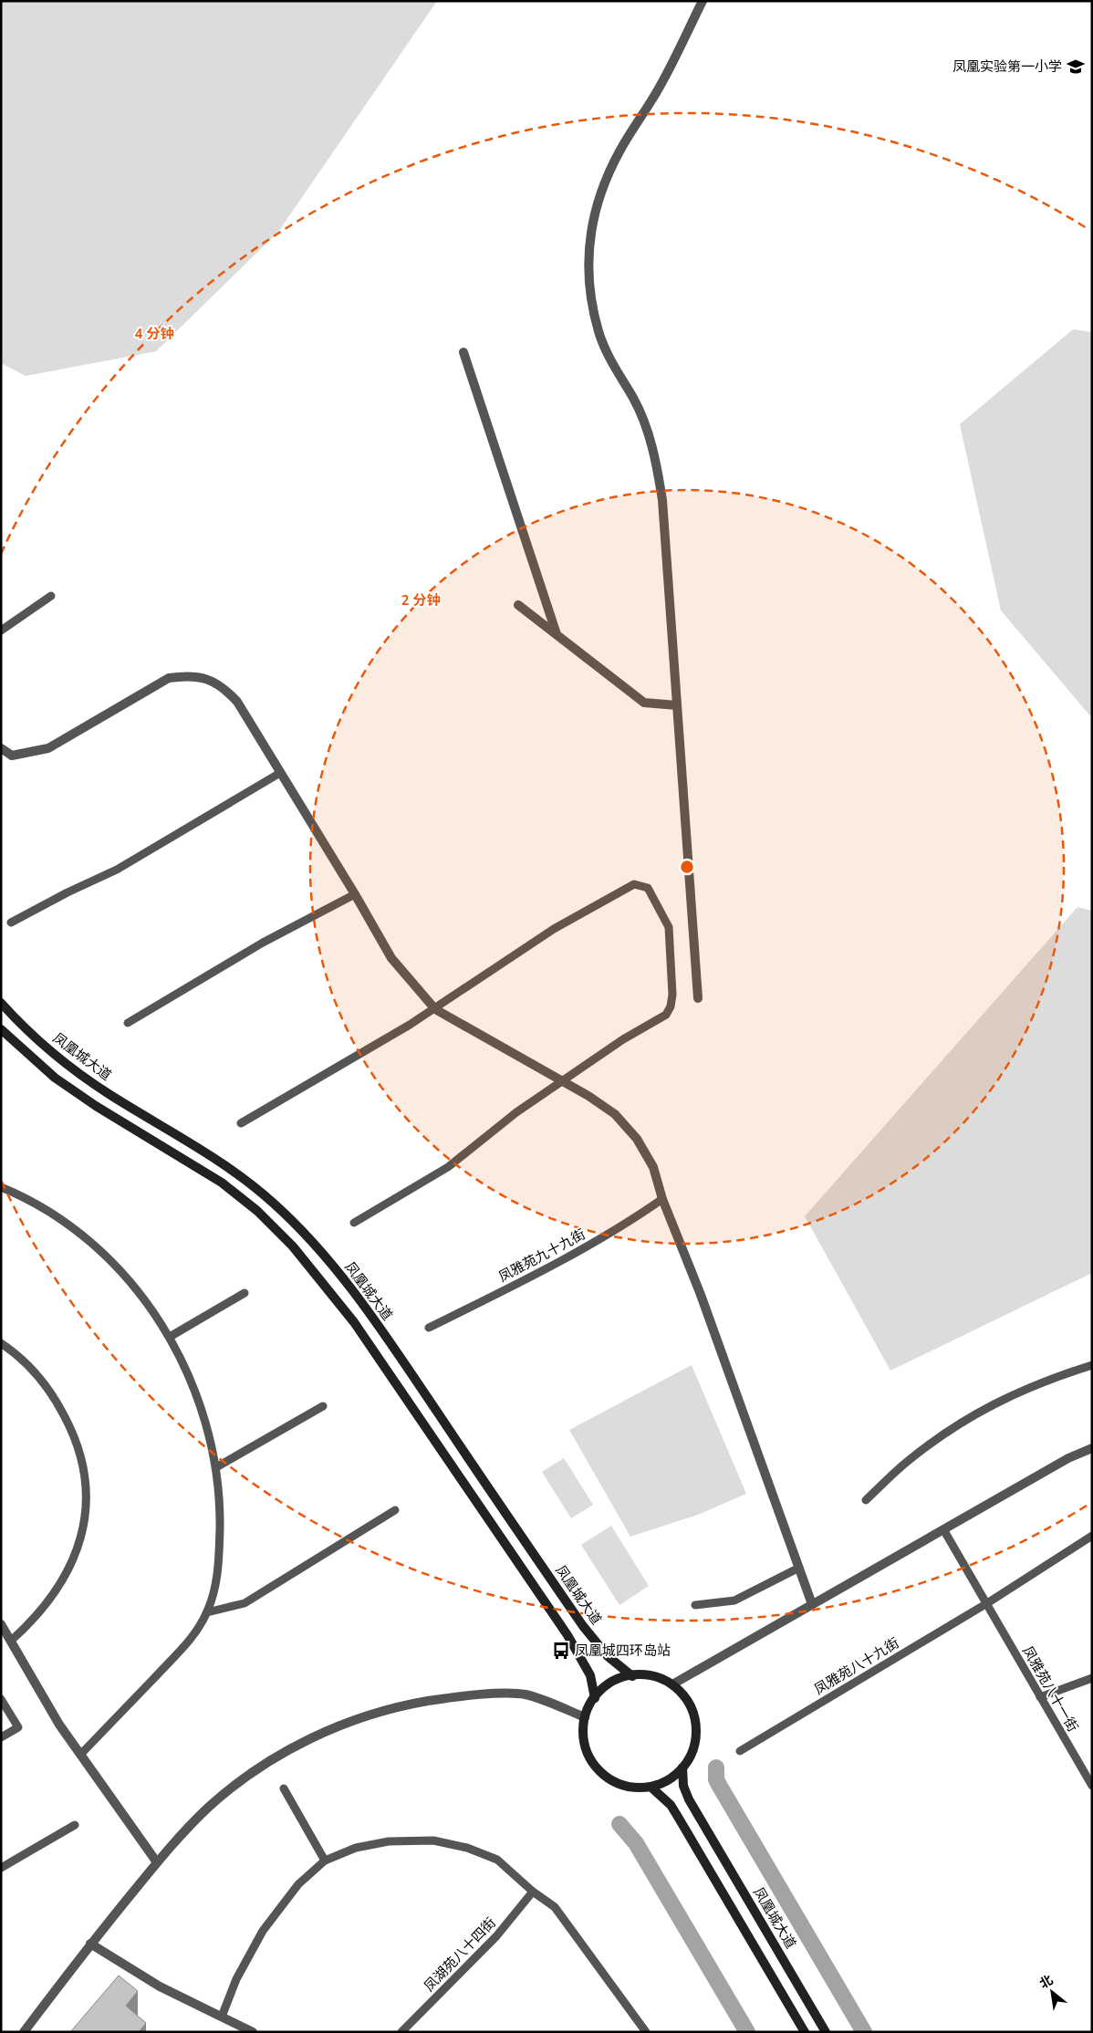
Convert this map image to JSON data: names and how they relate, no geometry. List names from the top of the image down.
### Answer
{
  "streets": {
    "main road": ["凤凰城大道"],
    "lane": [
      "凤雅苑九十九街",
      "凤雅苑八十九街",
      "凤雅苑八十一街",
      "凤湖苑八十四街"
    ]
  },
  "crossings": [
    ["凤雅苑八十九街", "凤雅苑八十一街"]
  ],
  "places": {
    "school or university": ["凤凰实验第一小学"],
    "bus stop": ["凤凰城四环岛站"]
  },
  "north": "top left",
  "rings": ["4 分钟", "2 分钟"]
}
